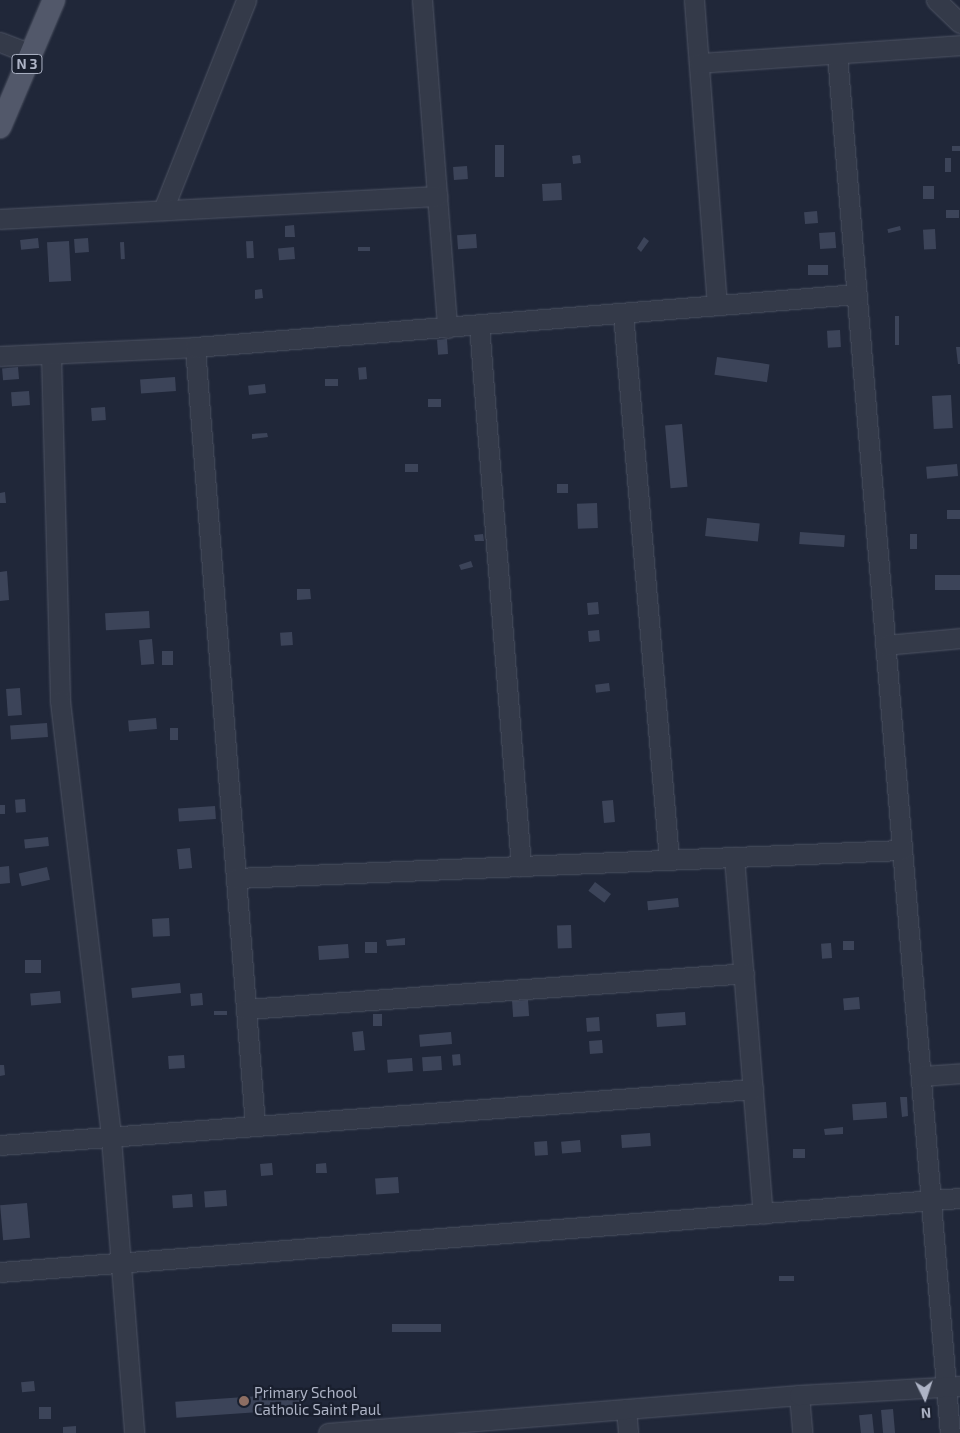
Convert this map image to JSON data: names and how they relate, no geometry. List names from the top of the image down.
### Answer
{
  "streets": {
    "main road": ["N 3"]
  },
  "places": ["Primary School Catholic Saint Paul"],
  "north": "bottom"
}
